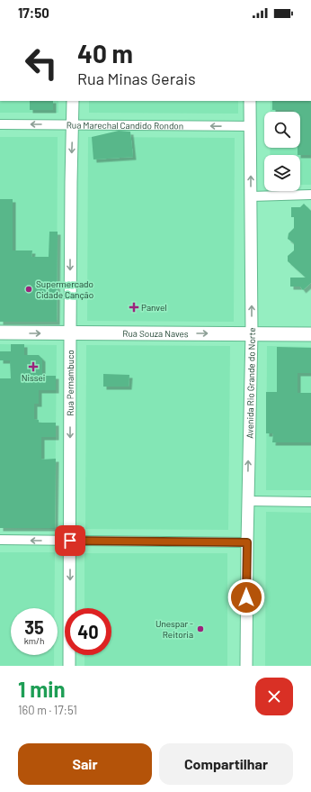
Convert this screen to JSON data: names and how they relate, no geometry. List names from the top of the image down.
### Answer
{
  "streets": {
    "main road": ["Rua Souza Naves"],
    "street": ["Rua Marechal Candido Rondon", "Rua Pernambuco", "Avenida Rio Grande do Norte"]
  },
  "crossings": [
    ["Rua Marechal Candido Rondon", "Rua Pernambuco"],
    ["Rua Marechal Candido Rondon", "Avenida Rio Grande do Norte"],
    ["Rua Souza Naves", "Rua Pernambuco"],
    ["Rua Souza Naves", "Avenida Rio Grande do Norte"]
  ],
  "one_way": [
    "Rua Marechal Candido Rondon",
    "Rua Souza Naves",
    "Rua Pernambuco",
    "Avenida Rio Grande do Norte"
  ],
  "places": {
    "other": ["Supermercado Cidade Canção", "Unespar - Reitoria"],
    "health": ["Panvel", "Nissei"]
  },
  "page": {
    "status": "17:50",
    "turn": ["40 m", "Rua Minas Gerais"],
    "speed": "35 km/h",
    "limit": "40",
    "heading": ["1 min", "160 m · 17:51"],
    "buttons": ["Sair", "Compartilhar"]
  }
}
